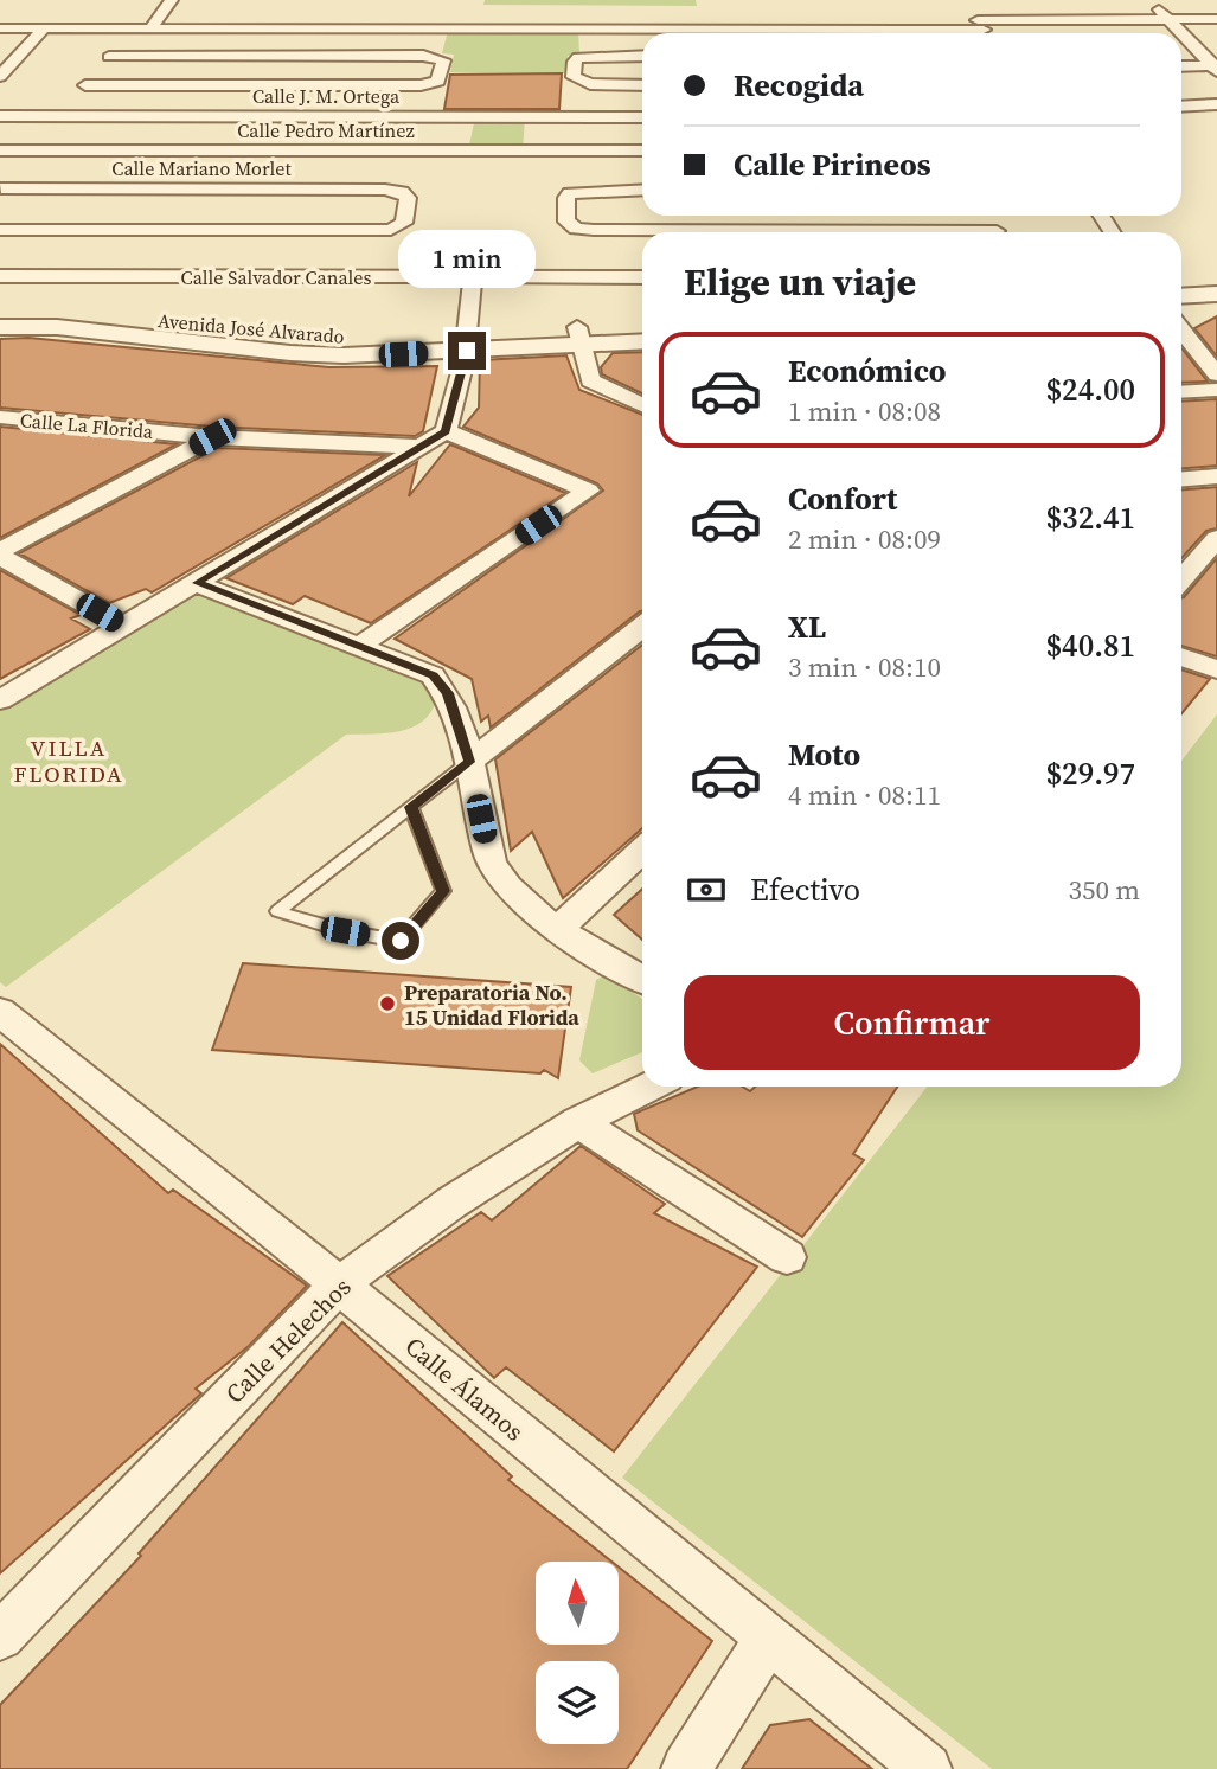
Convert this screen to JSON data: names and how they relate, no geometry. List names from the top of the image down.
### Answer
{
  "streets": {
    "street": [
      "Calle J. M. Ortega",
      "Calle Pedro Martínez",
      "Calle Mariano Morlet",
      "Calle Salvador Canales",
      "Avenida José Alvarado",
      "Calle La Florida",
      "Calle Helechos",
      "Calle Álamos"
    ]
  },
  "crossings": [
    ["Calle Pedro Martínez", "Calle Mariano Morlet"],
    ["Calle Helechos", "Calle Álamos"]
  ],
  "districts": ["VILLA FLORIDA"],
  "places": ["Preparatoria No. 15 Unidad Florida"],
  "north": "top",
  "page": {
    "banner": ["Recogida", "Calle Pirineos"],
    "bubble": "1 min",
    "heading": "Elige un viaje",
    "list": [
      {
        "name": "Económico",
        "note": "1 min · 08:08",
        "value": "$24.00"
      },
      {
        "name": "Confort",
        "note": "2 min · 08:09",
        "value": "$32.41"
      },
      {
        "name": "XL",
        "note": "3 min · 08:10",
        "value": "$40.81"
      },
      {
        "name": "Moto",
        "note": "4 min · 08:11",
        "value": "$29.97"
      }
    ],
    "pay": ["Efectivo", "350 m"],
    "buttons": "Confirmar"
  }
}
